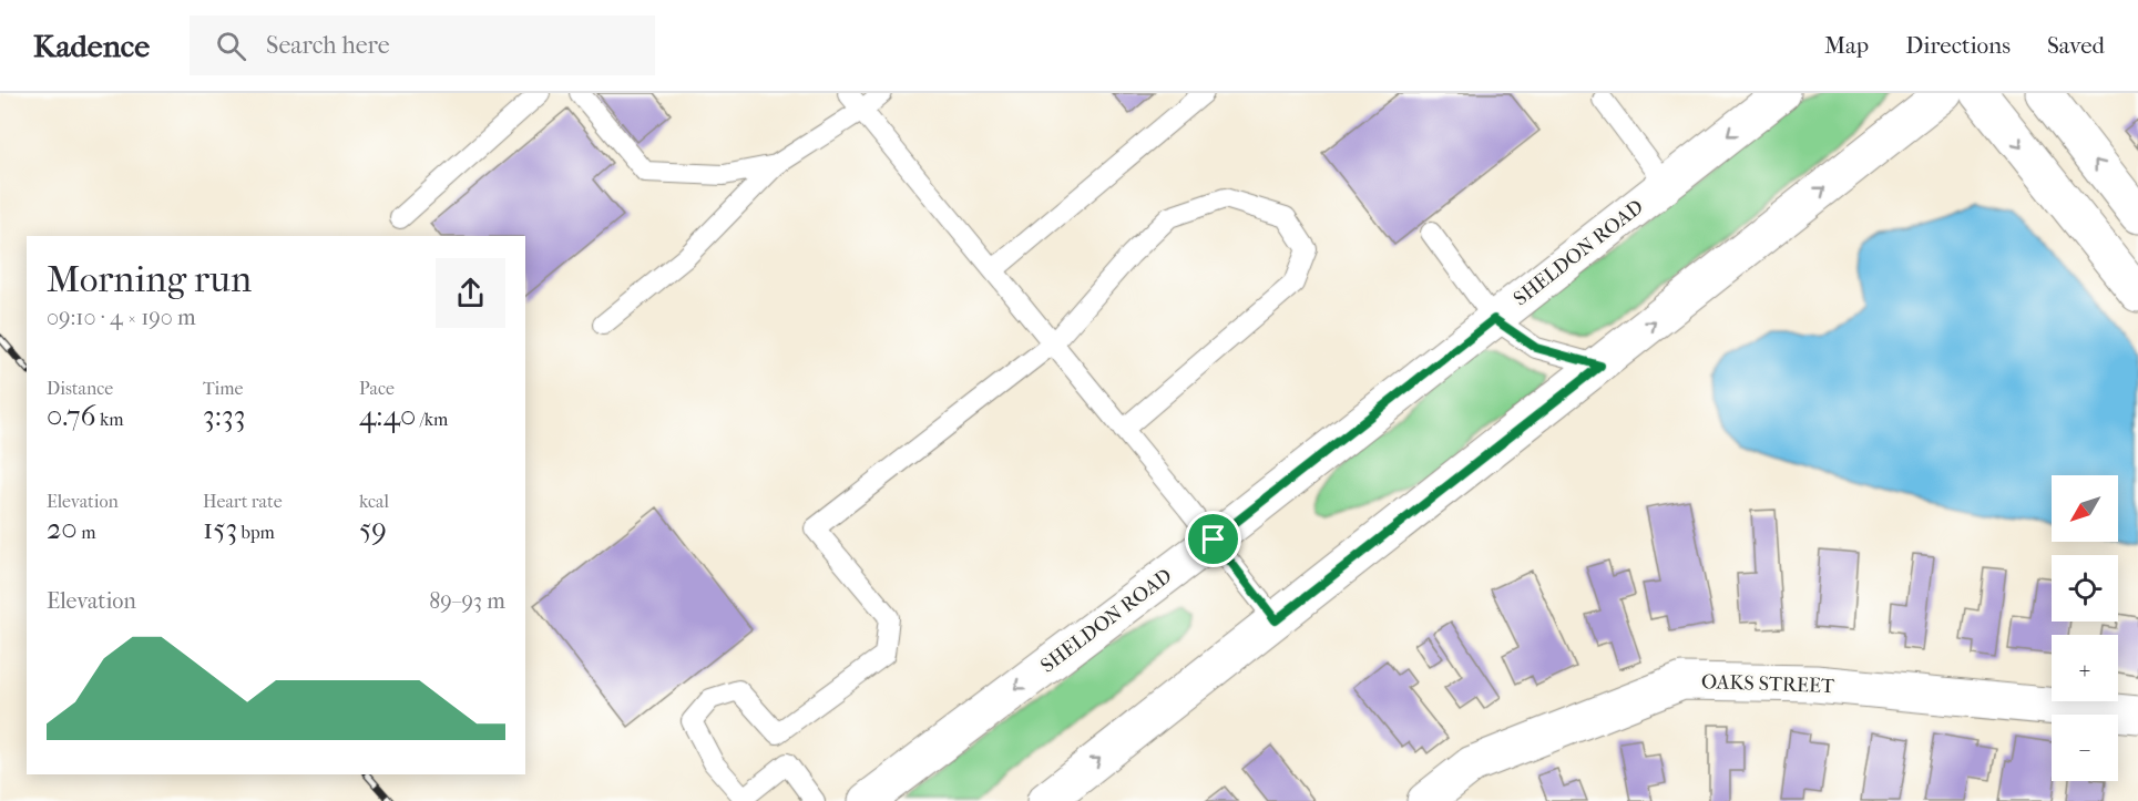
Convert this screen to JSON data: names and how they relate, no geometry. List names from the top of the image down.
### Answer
{
  "streets": {
    "main road": ["SHELDON ROAD", "OAKS STREET"]
  },
  "north": "bottom left",
  "page": {
    "header": "Kadence",
    "search": "Search here",
    "nav": ["Map", "Directions", "Saved"],
    "heading": ["Morning run", "09:10 · 4 × 190 m"],
    "stats": [
      ["Distance", "0.76 km"],
      ["Time", "3:33"],
      ["Pace", "4:40 /km"],
      ["Elevation", "20 m"],
      ["Heart rate", "153 bpm"],
      ["kcal", "59"]
    ],
    "map_buttons": ["+", "−"],
    "chart": ["Elevation", "89–93 m"]
  }
}
